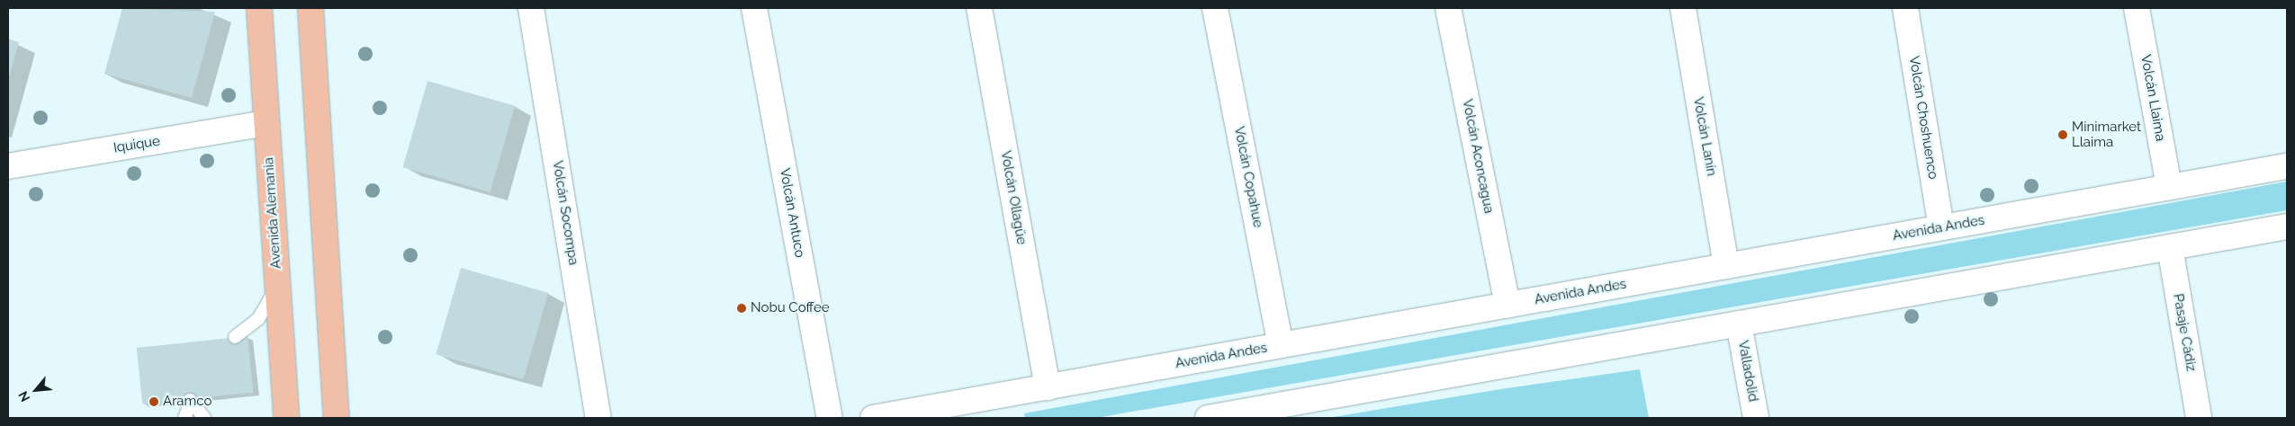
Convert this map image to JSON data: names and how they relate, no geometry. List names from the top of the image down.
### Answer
{
  "streets": {
    "main road": ["Avenida Alemania"],
    "street": [
      "Volcán Llaima",
      "Volcán Choshuenco",
      "Volcán Lanín",
      "Iquique",
      "Volcán Aconcagua",
      "Volcán Copahue",
      "Volcán Ollagüe",
      "Volcán Socompa",
      "Volcán Antuco",
      "Avenida Andes",
      "Pasaje Cádiz",
      "Valladolid"
    ]
  },
  "crossings": [
    ["Volcán Llaima", "Avenida Andes"],
    ["Volcán Choshuenco", "Avenida Andes"],
    ["Volcán Lanín", "Avenida Andes"],
    ["Iquique", "Avenida Alemania"],
    ["Volcán Aconcagua", "Avenida Andes"],
    ["Volcán Copahue", "Avenida Andes"],
    ["Volcán Ollagüe", "Avenida Andes"]
  ],
  "places": ["Minimarket Llaima", "Nobu Coffee", "Aramco"],
  "north": "bottom left"
}
